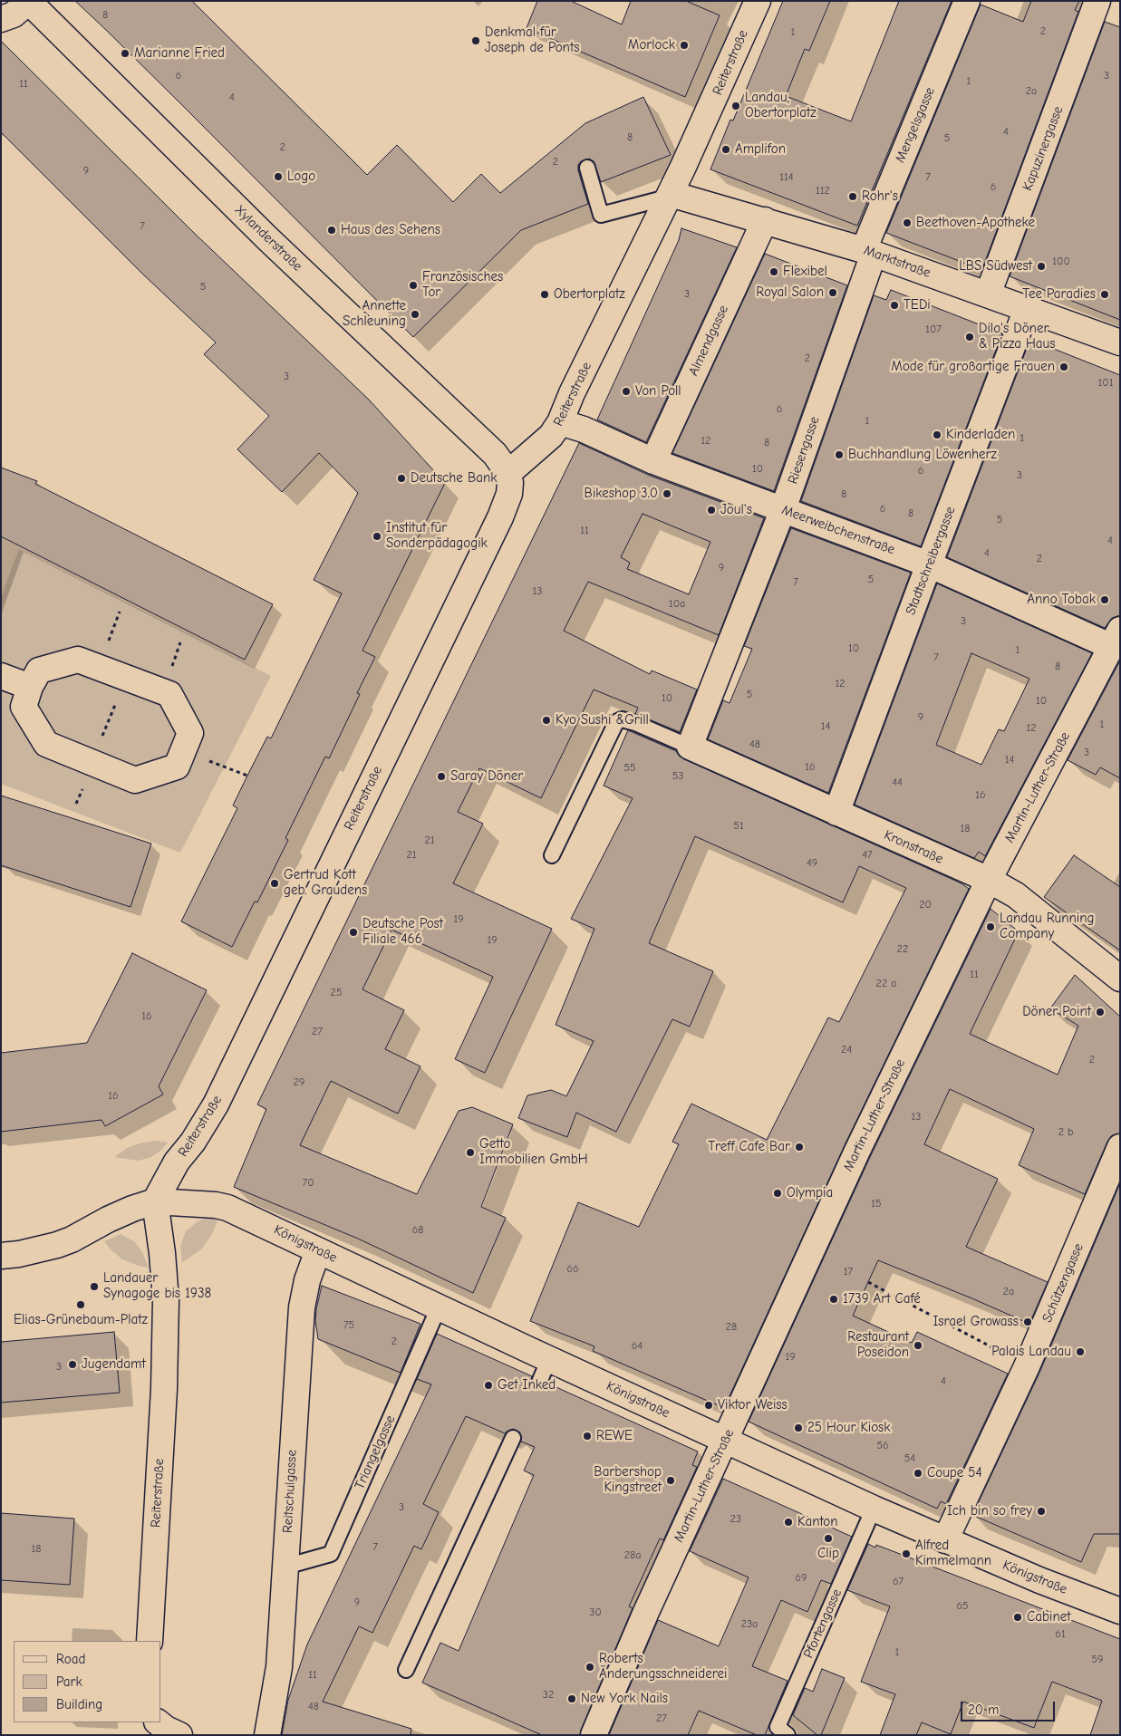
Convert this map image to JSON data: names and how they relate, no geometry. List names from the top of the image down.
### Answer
{
  "streets": {
    "street": [
      "Reiterstraße",
      "Mengelsgasse",
      "Kapuzinergasse",
      "Xylanderstraße",
      "Marktstraße",
      "Almendgasse",
      "Riesengasse",
      "Meerweibchenstraße",
      "Stadtschreibergasse",
      "Martin-Luther-Straße",
      "Kronstraße",
      "Königstraße",
      "Schützengasse",
      "Reitschulgasse"
    ],
    "lane": ["Triangelgasse", "Pfortengasse"]
  },
  "crossings": [
    ["Reiterstraße", "Xylanderstraße"],
    ["Reiterstraße", "Marktstraße"],
    ["Reiterstraße", "Meerweibchenstraße"],
    ["Reiterstraße", "Königstraße"],
    ["Mengelsgasse", "Marktstraße"],
    ["Mengelsgasse", "Riesengasse"],
    ["Kapuzinergasse", "Marktstraße"],
    ["Marktstraße", "Almendgasse"],
    ["Marktstraße", "Riesengasse"],
    ["Marktstraße", "Stadtschreibergasse"],
    ["Almendgasse", "Meerweibchenstraße"],
    ["Riesengasse", "Meerweibchenstraße"],
    ["Riesengasse", "Kronstraße"],
    ["Meerweibchenstraße", "Stadtschreibergasse"],
    ["Meerweibchenstraße", "Martin-Luther-Straße"],
    ["Stadtschreibergasse", "Kronstraße"],
    ["Martin-Luther-Straße", "Kronstraße"],
    ["Martin-Luther-Straße", "Königstraße"],
    ["Königstraße", "Schützengasse"],
    ["Königstraße", "Triangelgasse"],
    ["Königstraße", "Reitschulgasse"],
    ["Königstraße", "Pfortengasse"],
    ["Triangelgasse", "Reitschulgasse"]
  ],
  "places": [
    "Denkmal für Joseph de Ponts",
    "Morlock",
    "Marianne Fried",
    "Landau, Obertorplatz",
    "Amplifon",
    "Logo",
    "Rohr's",
    "Beethoven-Apotheke",
    "Haus des Sehens",
    "LBS Südwest",
    "Flexibel",
    "Französisches Tor",
    "Royal Salon",
    "Obertorplatz",
    "Tee Paradies",
    "TEDi",
    "Annette Schleuning",
    "Dilo's Döner & Pizza Haus",
    "Mode für großartige Frauen",
    "Von Poll",
    "Kinderladen",
    "Buchhandlung Löwenherz",
    "Deutsche Bank",
    "Bikeshop 3.0",
    "Joul's",
    "Institut für Sonderpädagogik",
    "Anno Tobak",
    "Kyo Sushi &Grill",
    "Saray Döner",
    "Gertrud Kott geb. Graudens",
    "Landau Running Company",
    "Deutsche Post Filiale 466",
    "Döner Point",
    "Treff Cafe Bar",
    "Getto Immobilien GmbH",
    "Olympia",
    "Landauer Synagoge bis 1938",
    "1739 Art Café",
    "Elias-Grünebaum-Platz",
    "Israel Growass",
    "Restaurant Poseidon",
    "Palais Landau",
    "Jugendamt",
    "Get Inked",
    "Viktor Weiss",
    "25 Hour Kiosk",
    "REWE",
    "Coupe 54",
    "Barbershop Kingstreet",
    "Ich bin so frey",
    "Kanton",
    "Clip",
    "Alfred Kimmelmann",
    "Cabinet",
    "Roberts Änderungsschneiderei",
    "New York Nails"
  ],
  "house_numbers": [
    "8",
    "2",
    "1",
    "6",
    "3",
    "1",
    "11",
    "2a",
    "4",
    "4",
    "8",
    "5",
    "2",
    "2",
    "9",
    "114",
    "7",
    "6",
    "112",
    "7",
    "100",
    "5",
    "3",
    "107",
    "2",
    "3",
    "101",
    "6",
    "1",
    "1",
    "12",
    "8",
    "10",
    "6",
    "3",
    "8",
    "6",
    "8",
    "5",
    "11",
    "4",
    "4",
    "2",
    "9",
    "5",
    "7",
    "13",
    "10a",
    "3",
    "10",
    "1",
    "7",
    "8",
    "12",
    "5",
    "10",
    "10",
    "9",
    "1",
    "14",
    "12",
    "48",
    "3",
    "14",
    "16",
    "55",
    "53",
    "44",
    "16",
    "51",
    "18",
    "21",
    "21",
    "47",
    "49",
    "20",
    "19",
    "19",
    "22",
    "11",
    "22 a",
    "25",
    "16",
    "27",
    "24",
    "2",
    "29",
    "16",
    "13",
    "2 b",
    "70",
    "15",
    "68",
    "66",
    "17",
    "2a",
    "75",
    "28",
    "2",
    "64",
    "19",
    "3",
    "4",
    "56",
    "54",
    "3",
    "23",
    "7",
    "18",
    "28a",
    "69",
    "67",
    "9",
    "65",
    "30",
    "23a",
    "61",
    "1",
    "59",
    "11",
    "32",
    "48",
    "27"
  ],
  "legend": ["Road", "Park", "Building"],
  "scale_bar": "20 m"
}
